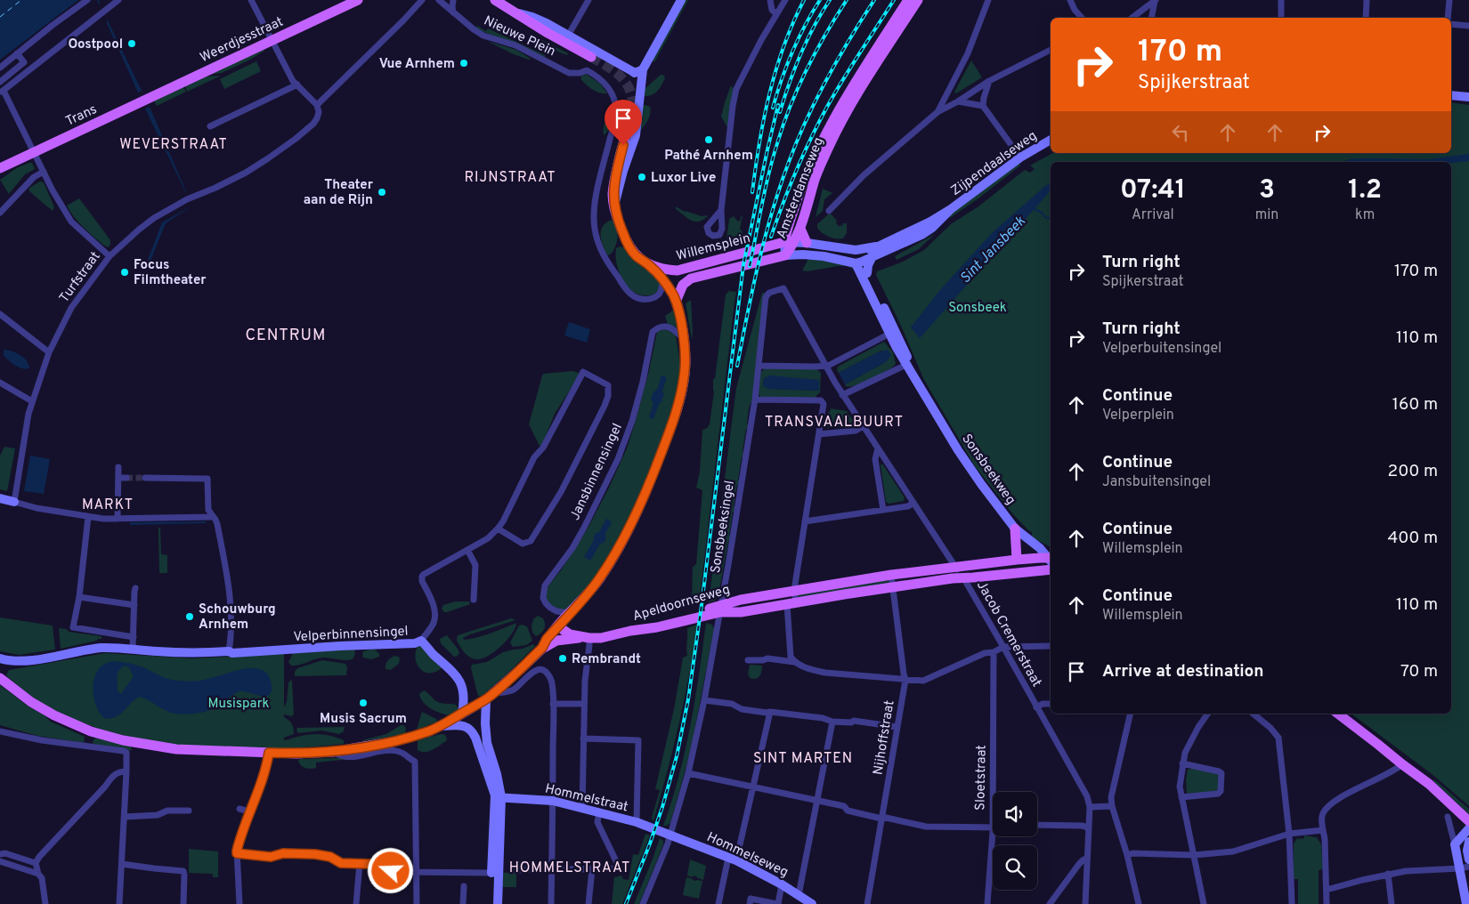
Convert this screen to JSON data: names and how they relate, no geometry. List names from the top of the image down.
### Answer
{
  "streets": {
    "main road": [
      "Nieuwe Plein",
      "Weerdjesstraat",
      "Trans",
      "Zijpendaalseweg",
      "Amsterdamseweg",
      "Willemsplein",
      "Sonsbeekweg",
      "Apeldoornseweg",
      "Velperbinnensingel",
      "Hommelstraat",
      "Hommelseweg"
    ],
    "street": [
      "Turfstraat",
      "Jansbinnensingel",
      "Sonsbeeksingel",
      "Jacob Cremerstraat",
      "Nijhoffstraat",
      "Sloetstraat"
    ]
  },
  "crossings": [
    ["Nieuwe Plein", "Willemsplein"],
    ["Weerdjesstraat", "Trans"],
    ["Zijpendaalseweg", "Amsterdamseweg"],
    ["Zijpendaalseweg", "Willemsplein"],
    ["Zijpendaalseweg", "Sonsbeekweg"],
    ["Amsterdamseweg", "Willemsplein"],
    ["Sonsbeeksingel", "Apeldoornseweg"],
    ["Sonsbeeksingel", "Jacob Cremerstraat"],
    ["Sonsbeeksingel", "Hommelstraat"],
    ["Sonsbeeksingel", "Hommelseweg"],
    ["Apeldoornseweg", "Jacob Cremerstraat"],
    ["Apeldoornseweg", "Nijhoffstraat"],
    ["Hommelstraat", "Hommelseweg"]
  ],
  "districts": [
    "WEVERSTRAAT",
    "RIJNSTRAAT",
    "CENTRUM",
    "TRANSVAALBUURT",
    "MARKT",
    "SINT MARTEN",
    "HOMMELSTRAAT"
  ],
  "water": ["Sint Jansbeek"],
  "parks": ["Sonsbeek", "Musispark"],
  "places": [
    "Oostpool",
    "Vue Arnhem",
    "Pathé Arnhem",
    "Luxor Live",
    "Theater aan de Rijn",
    "Focus Filmtheater",
    "Schouwburg Arnhem",
    "Rembrandt",
    "Musis Sacrum"
  ],
  "page": {
    "turn": ["170 m", "Spijkerstraat"],
    "eta": [
      "07:41",
      "Arrival",
      "3",
      "min",
      "1.2",
      "km"
    ],
    "list": [
      {
        "name": "Turn right",
        "note": "Spijkerstraat",
        "value": "170 m"
      },
      {
        "name": "Turn right",
        "note": "Velperbuitensingel",
        "value": "110 m"
      },
      {
        "name": "Continue",
        "note": "Velperplein",
        "value": "160 m"
      },
      {
        "name": "Continue",
        "note": "Jansbuitensingel",
        "value": "200 m"
      },
      {
        "name": "Continue",
        "note": "Willemsplein",
        "value": "400 m"
      },
      {
        "name": "Continue",
        "note": "Willemsplein",
        "value": "110 m"
      },
      {
        "name": "Arrive at destination",
        "value": "70 m"
      }
    ]
  }
}
